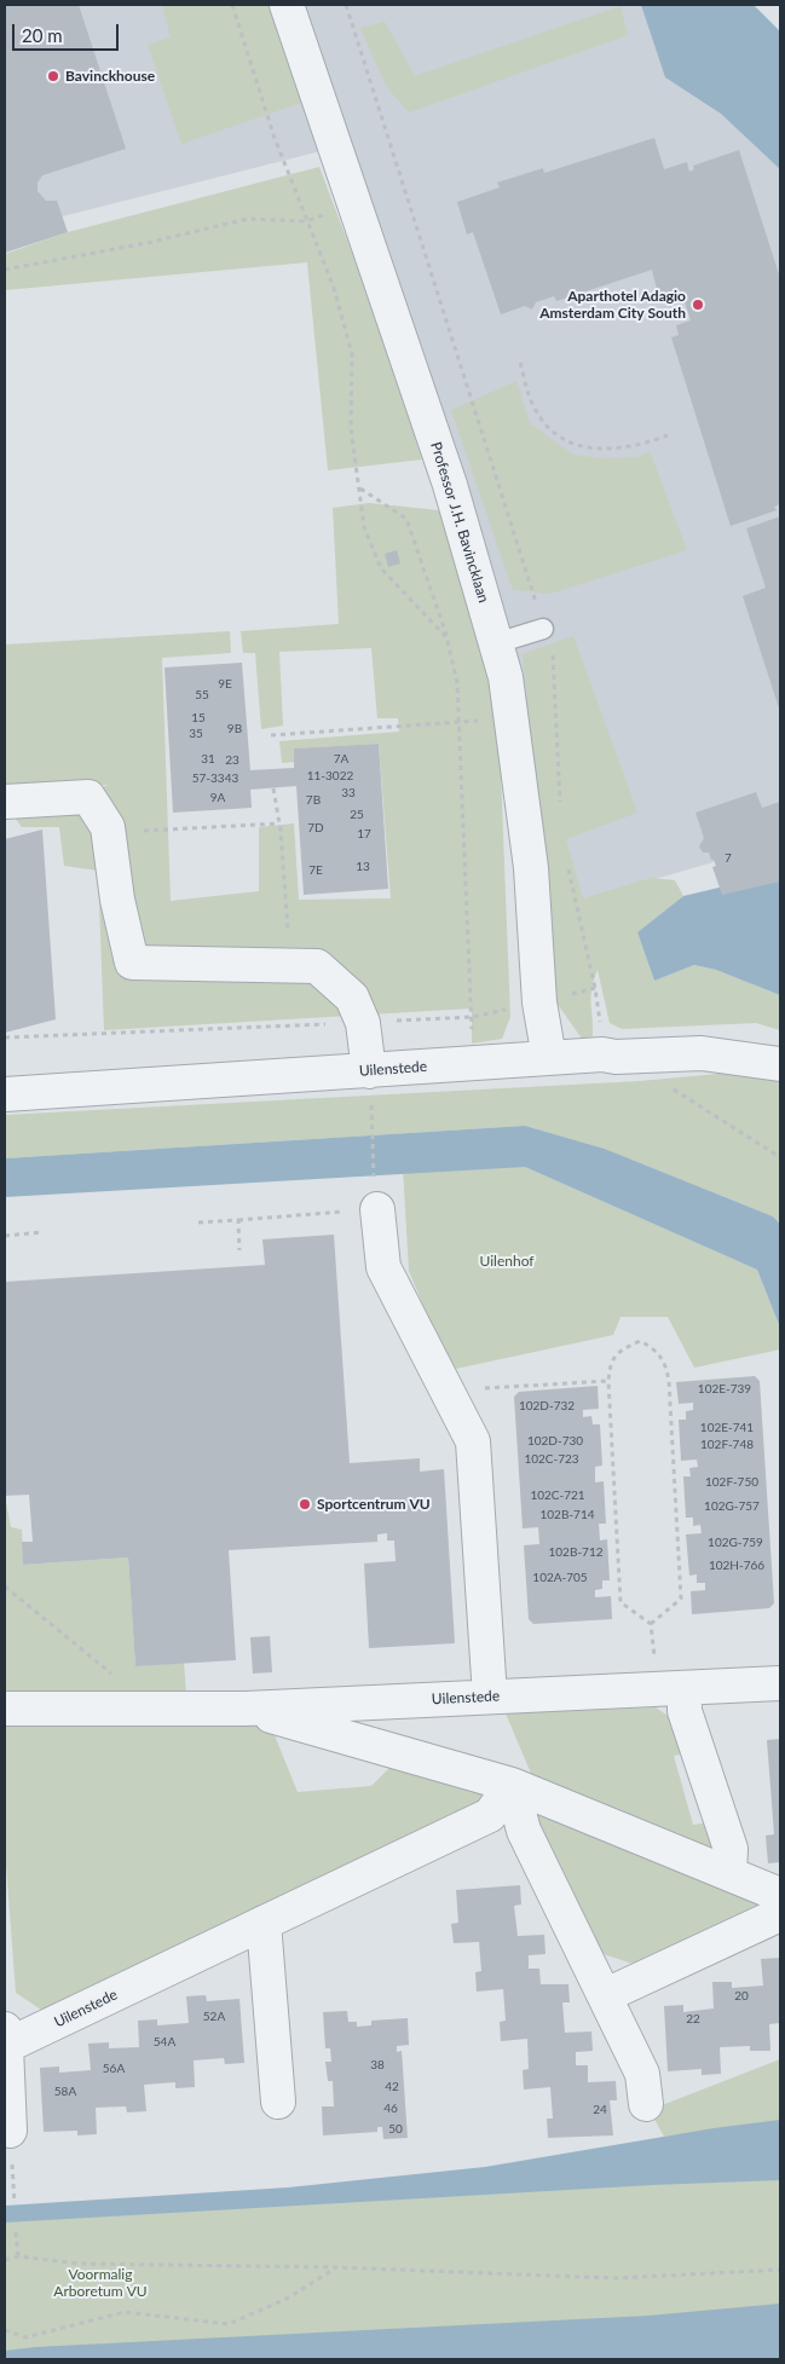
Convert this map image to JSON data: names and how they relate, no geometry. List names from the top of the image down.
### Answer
{
  "streets": {
    "street": ["Professor J.H. Bavincklaan", "Uilenstede"]
  },
  "crossings": [
    ["Professor J.H. Bavincklaan", "Uilenstede"]
  ],
  "parks": ["Uilenhof", "Voormalig Arboretum VU"],
  "places": ["Bavinckhouse", "Aparthotel Adagio Amsterdam City South", "Sportcentrum VU"],
  "house_numbers": [
    "9E",
    "55",
    "15",
    "9B",
    "35",
    "31",
    "7A",
    "23",
    "11-3022",
    "57-3343",
    "33",
    "9A",
    "7B",
    "25",
    "7D",
    "17",
    "7",
    "13",
    "7E",
    "102E-739",
    "102D-732",
    "102E-741",
    "102D-730",
    "102F-748",
    "102C-723",
    "102F-750",
    "102C-721",
    "102G-757",
    "102B-714",
    "102G-759",
    "102B-712",
    "102H-766",
    "102A-705",
    "20",
    "52A",
    "22",
    "54A",
    "38",
    "56A",
    "42",
    "58A",
    "46",
    "24",
    "50"
  ],
  "scale_bar": "20 m"
}
